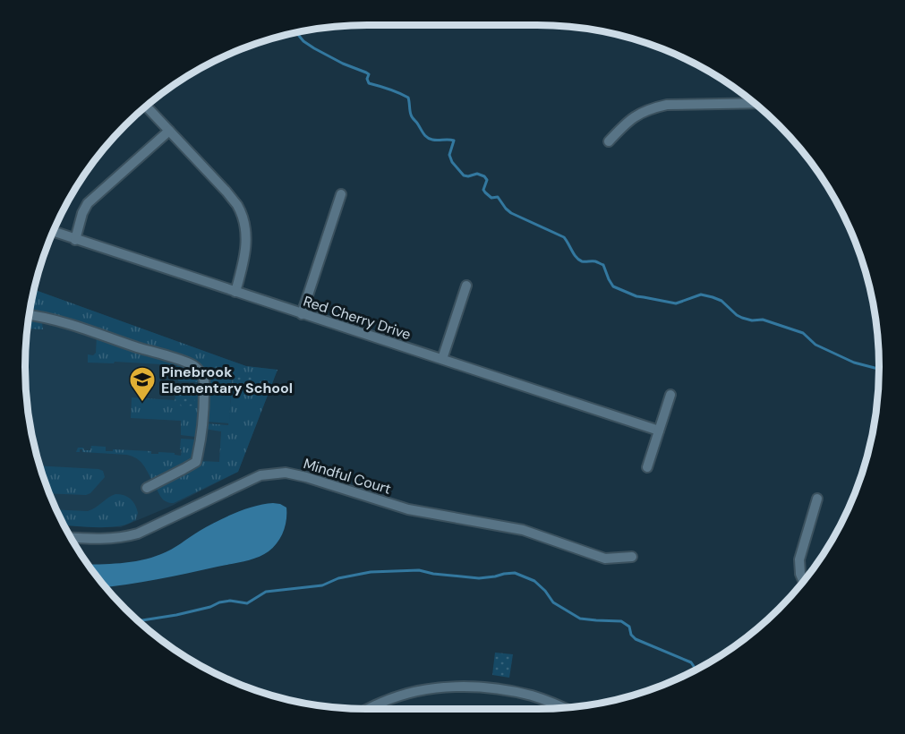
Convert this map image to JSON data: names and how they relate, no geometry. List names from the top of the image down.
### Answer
{
  "streets": {
    "street": ["Red Cherry Drive", "Mindful Court"]
  },
  "places": {
    "school or university": ["Pinebrook Elementary School"]
  }
}
